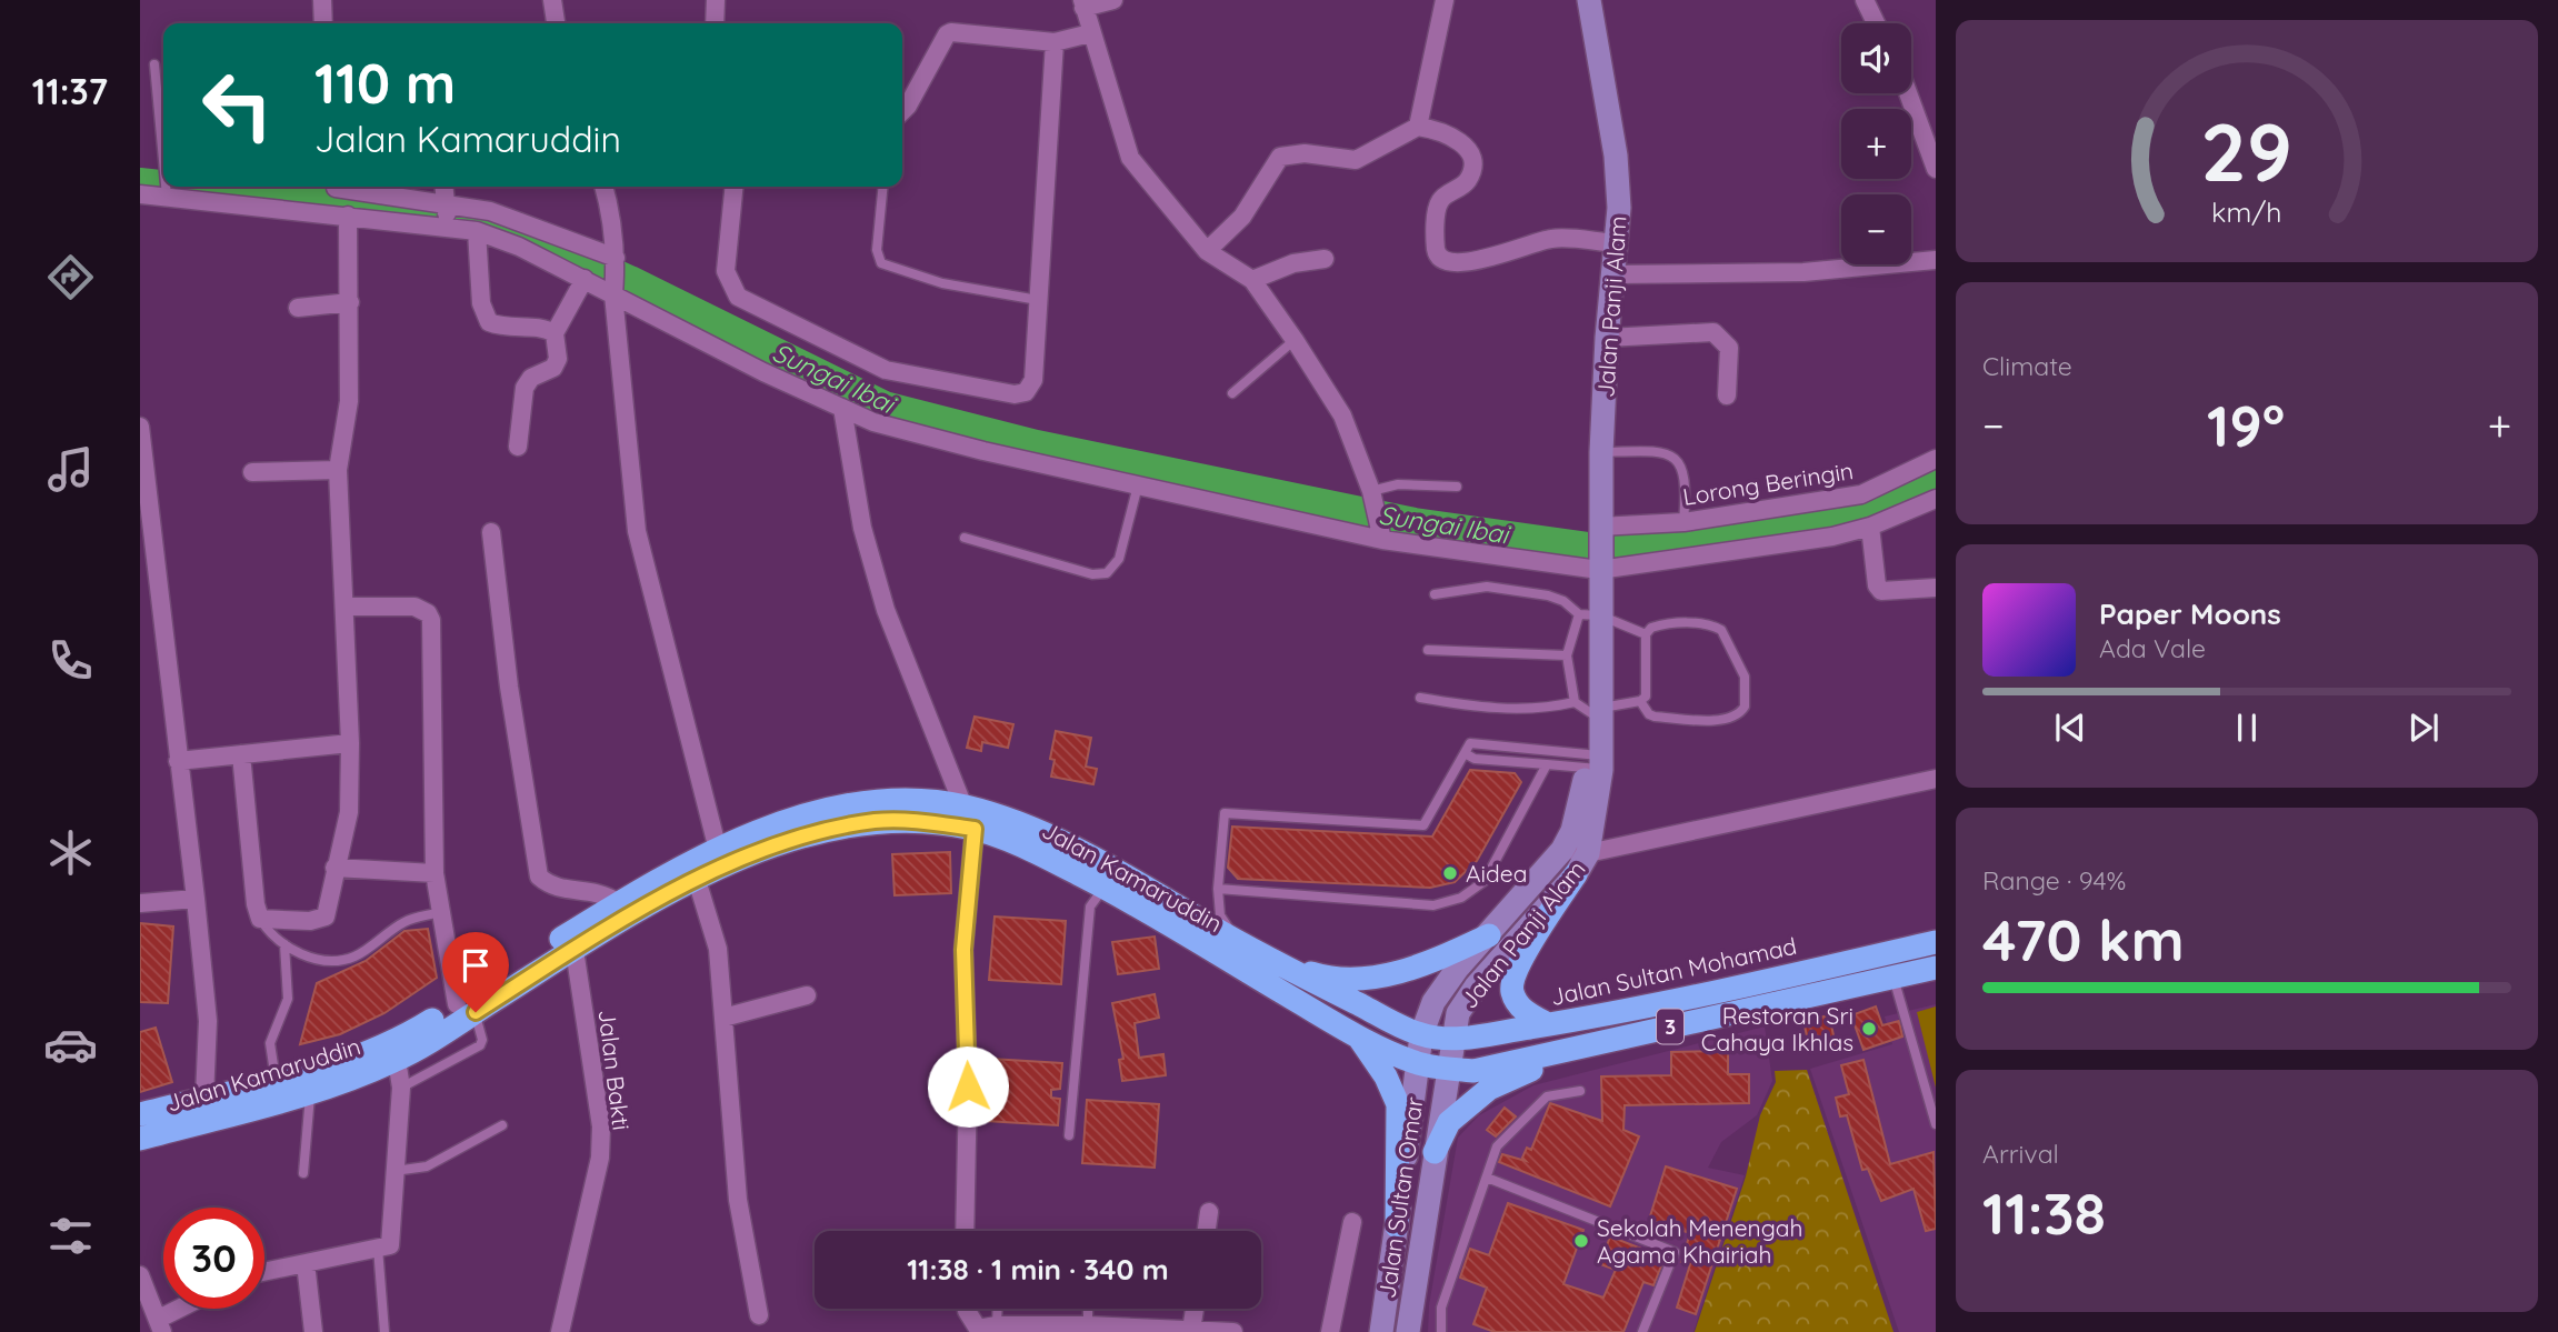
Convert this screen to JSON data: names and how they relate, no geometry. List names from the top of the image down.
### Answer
{
  "streets": {
    "highway": ["Jalan Kamaruddin", "Jalan Sultan Mohamad", "3"],
    "main road": ["Jalan Panji Alam", "Jalan Sultan Omar"],
    "street": ["Lorong Beringin", "Jalan Bakti"]
  },
  "crossings": [
    ["Jalan Panji Alam", "Lorong Beringin"],
    ["Jalan Panji Alam", "Jalan Kamaruddin"],
    ["Jalan Panji Alam", "Jalan Sultan Mohamad"],
    ["Jalan Panji Alam", "3"],
    ["Jalan Panji Alam", "Jalan Sultan Omar"],
    ["Jalan Kamaruddin", "Jalan Sultan Mohamad"],
    ["Jalan Kamaruddin", "3"],
    ["Jalan Kamaruddin", "Jalan Bakti"],
    ["Jalan Kamaruddin", "Jalan Sultan Omar"],
    ["3", "Jalan Sultan Omar"]
  ],
  "water": ["Sungai Ibai"],
  "places": ["Aidea", "Restoran Sri Cahaya Ikhlas", "Sekolah Menengah Agama Khairiah"],
  "page": {
    "tabs": "11:37",
    "map_buttons": ["+", "−"],
    "turn": ["110 m", "Jalan Kamaruddin"],
    "tile": [
      "Climate",
      ["Range · 94%", "470 km"],
      ["Arrival", "11:38"]
    ],
    "heat": ["−", "19°", "+"],
    "song": ["Paper Moons", "Ada Vale"],
    "limit": "30",
    "trip": "11:38 · 1 min · 340 m",
    "gauge": ["29", "km/h"]
  }
}
